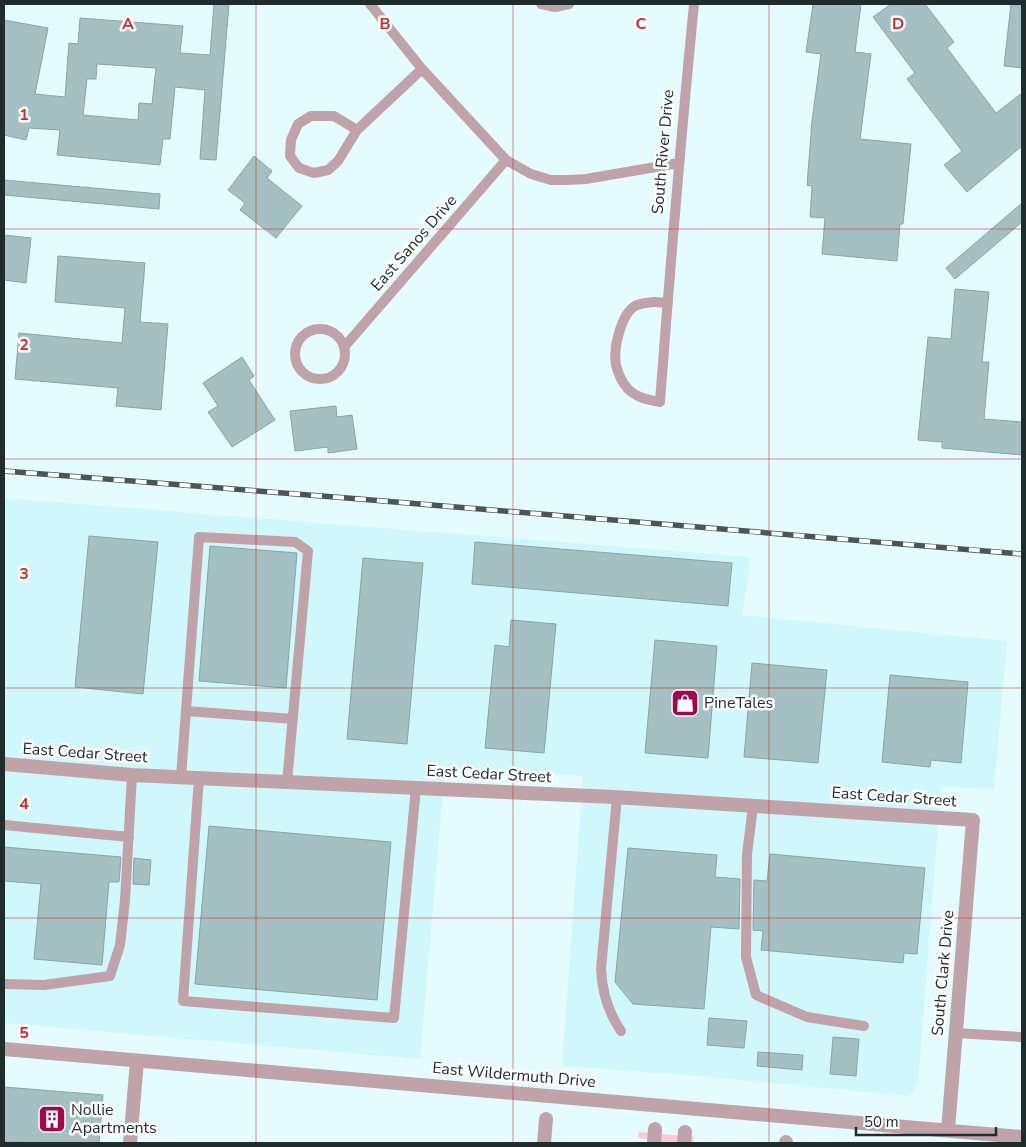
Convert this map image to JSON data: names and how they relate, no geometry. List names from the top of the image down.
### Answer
{
  "streets": {
    "street": ["East Cedar Street", "South Clark Drive", "East Wildermuth Drive"],
    "lane": ["South River Drive", "East Sanos Drive"]
  },
  "crossings": [
    ["East Cedar Street", "South Clark Drive"],
    ["South Clark Drive", "East Wildermuth Drive"]
  ],
  "places": {
    "shop": ["PineTales"],
    "building": ["Nollie Apartments"]
  },
  "scale_bar": "50 m",
  "grid": {
    "columns": [
      "A",
      "B",
      "C",
      "D"
    ],
    "rows": [
      "1",
      "2",
      "3",
      "4",
      "5"
    ]
  }
}
